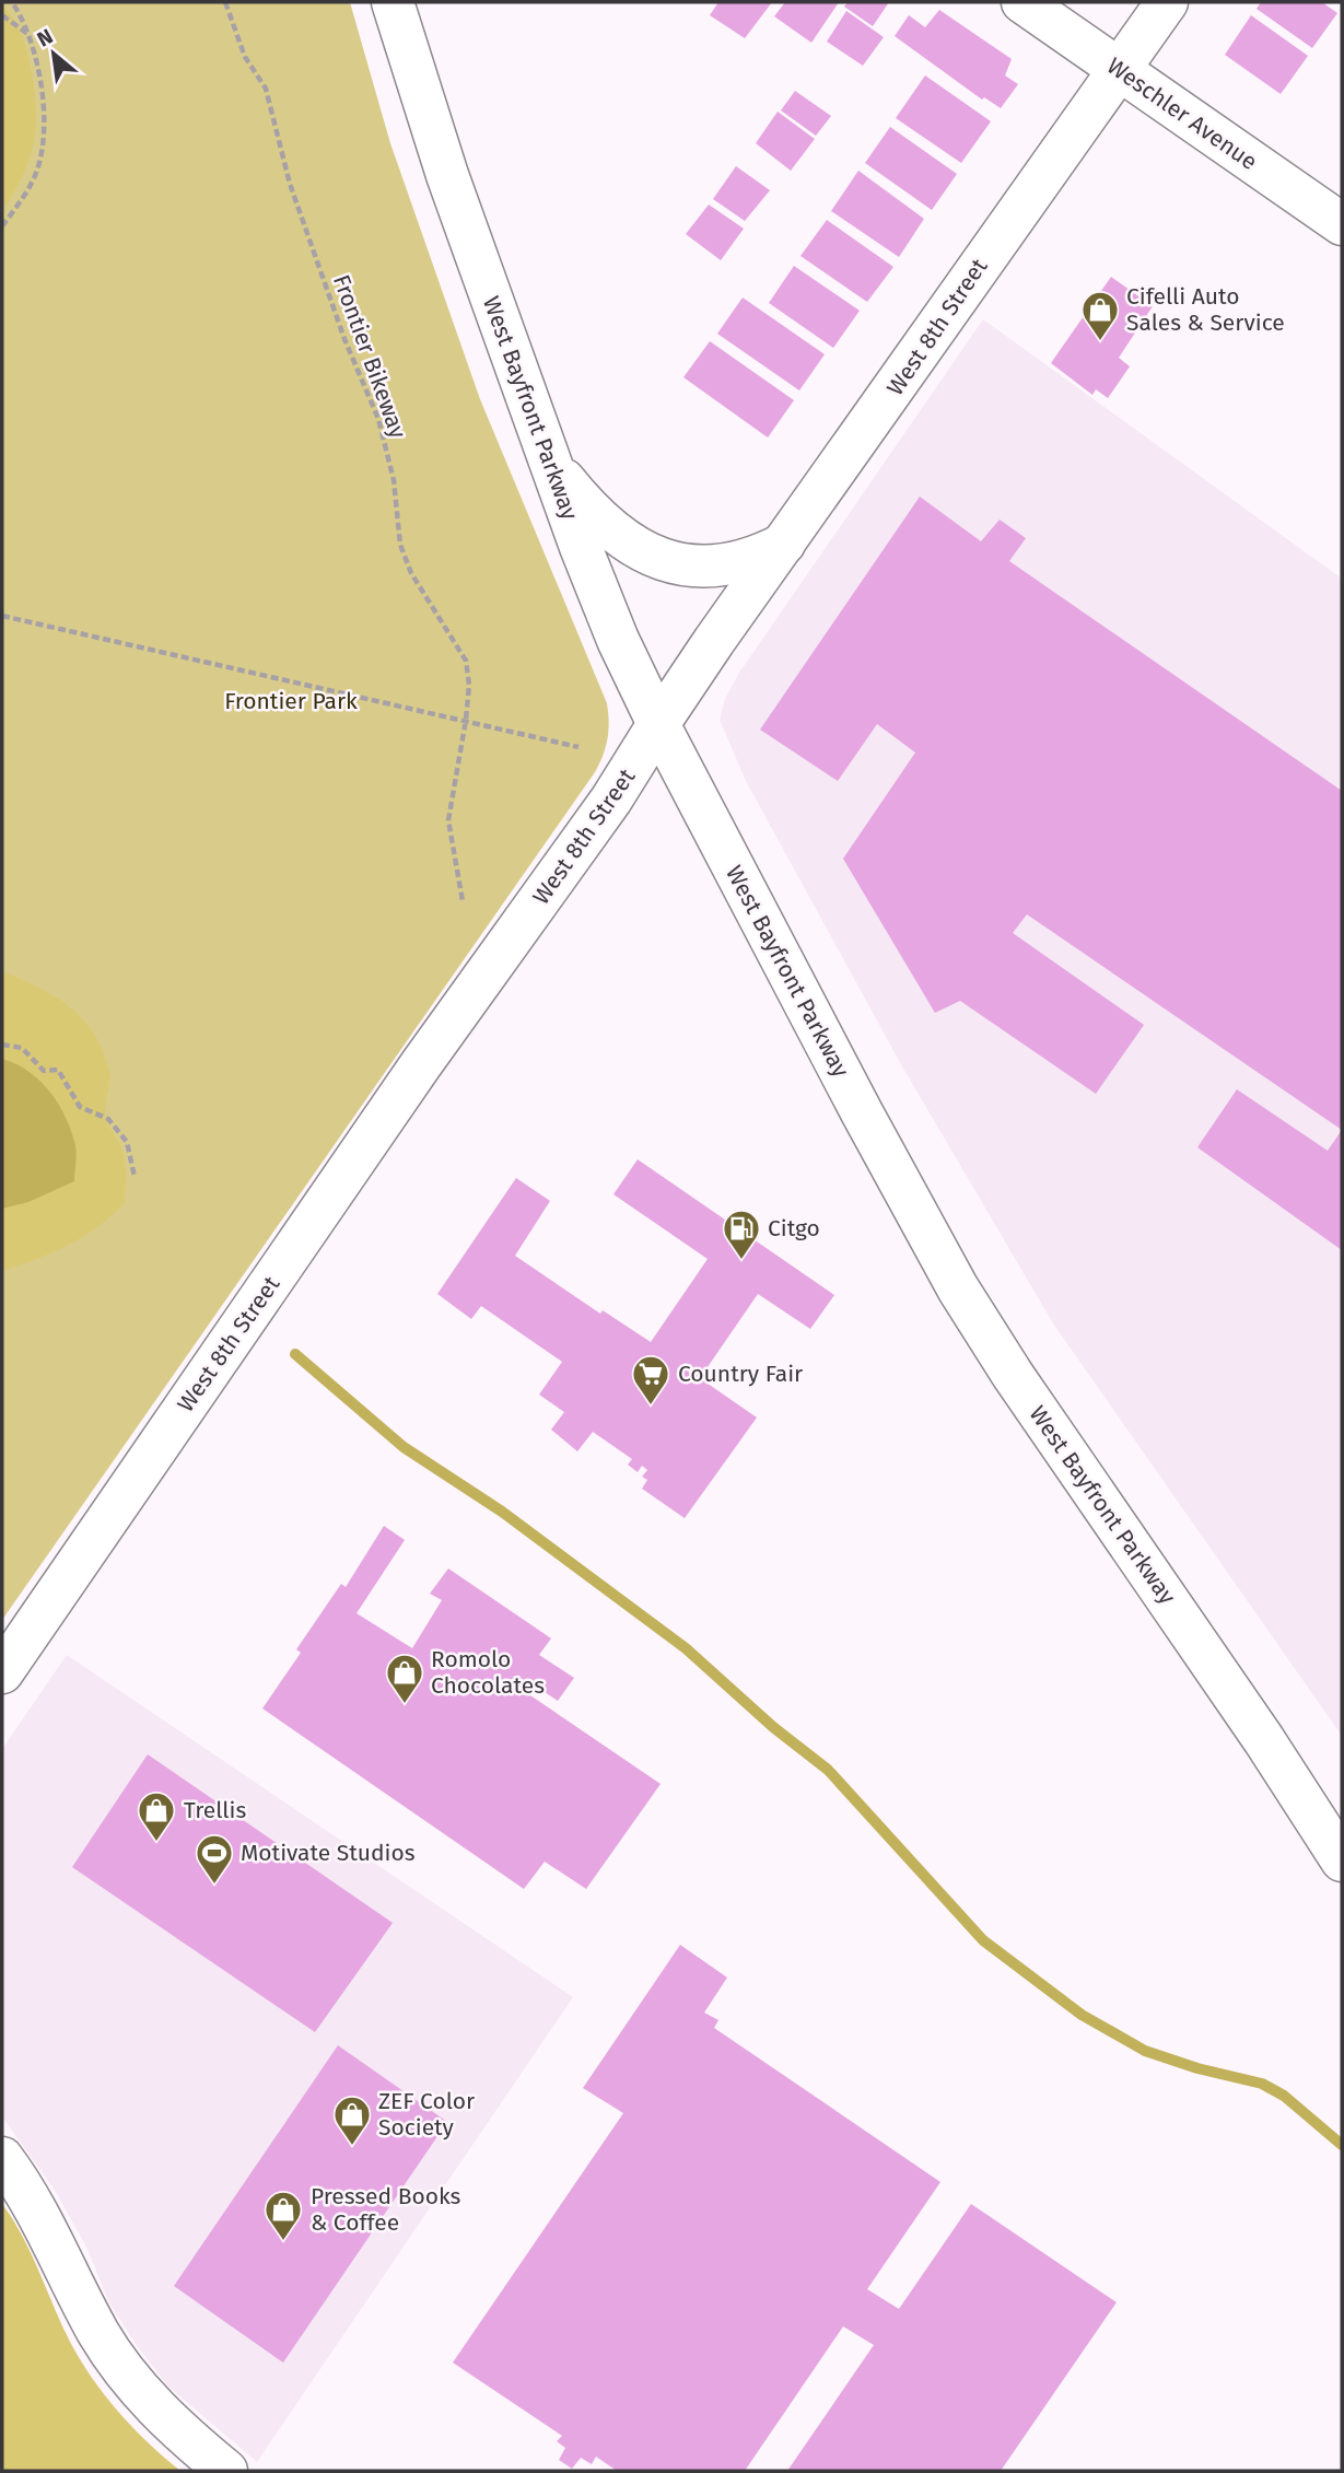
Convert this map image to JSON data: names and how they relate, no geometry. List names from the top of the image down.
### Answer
{
  "streets": {
    "main road": ["Weschler Avenue", "West 8th Street", "West Bayfront Parkway"],
    "path": ["Frontier Bikeway"]
  },
  "crossings": [
    ["Weschler Avenue", "West 8th Street"],
    ["West 8th Street", "West Bayfront Parkway"]
  ],
  "parks": ["Frontier Park"],
  "places": {
    "shop": [
      "Cifelli Auto Sales & Service",
      "Romolo Chocolates",
      "Trellis",
      "ZEF Color Society",
      "Pressed Books & Coffee"
    ],
    "fuel station": ["Citgo"],
    "supermarket": ["Country Fair"],
    "sports": ["Motivate Studios"]
  },
  "north": "top left"
}
